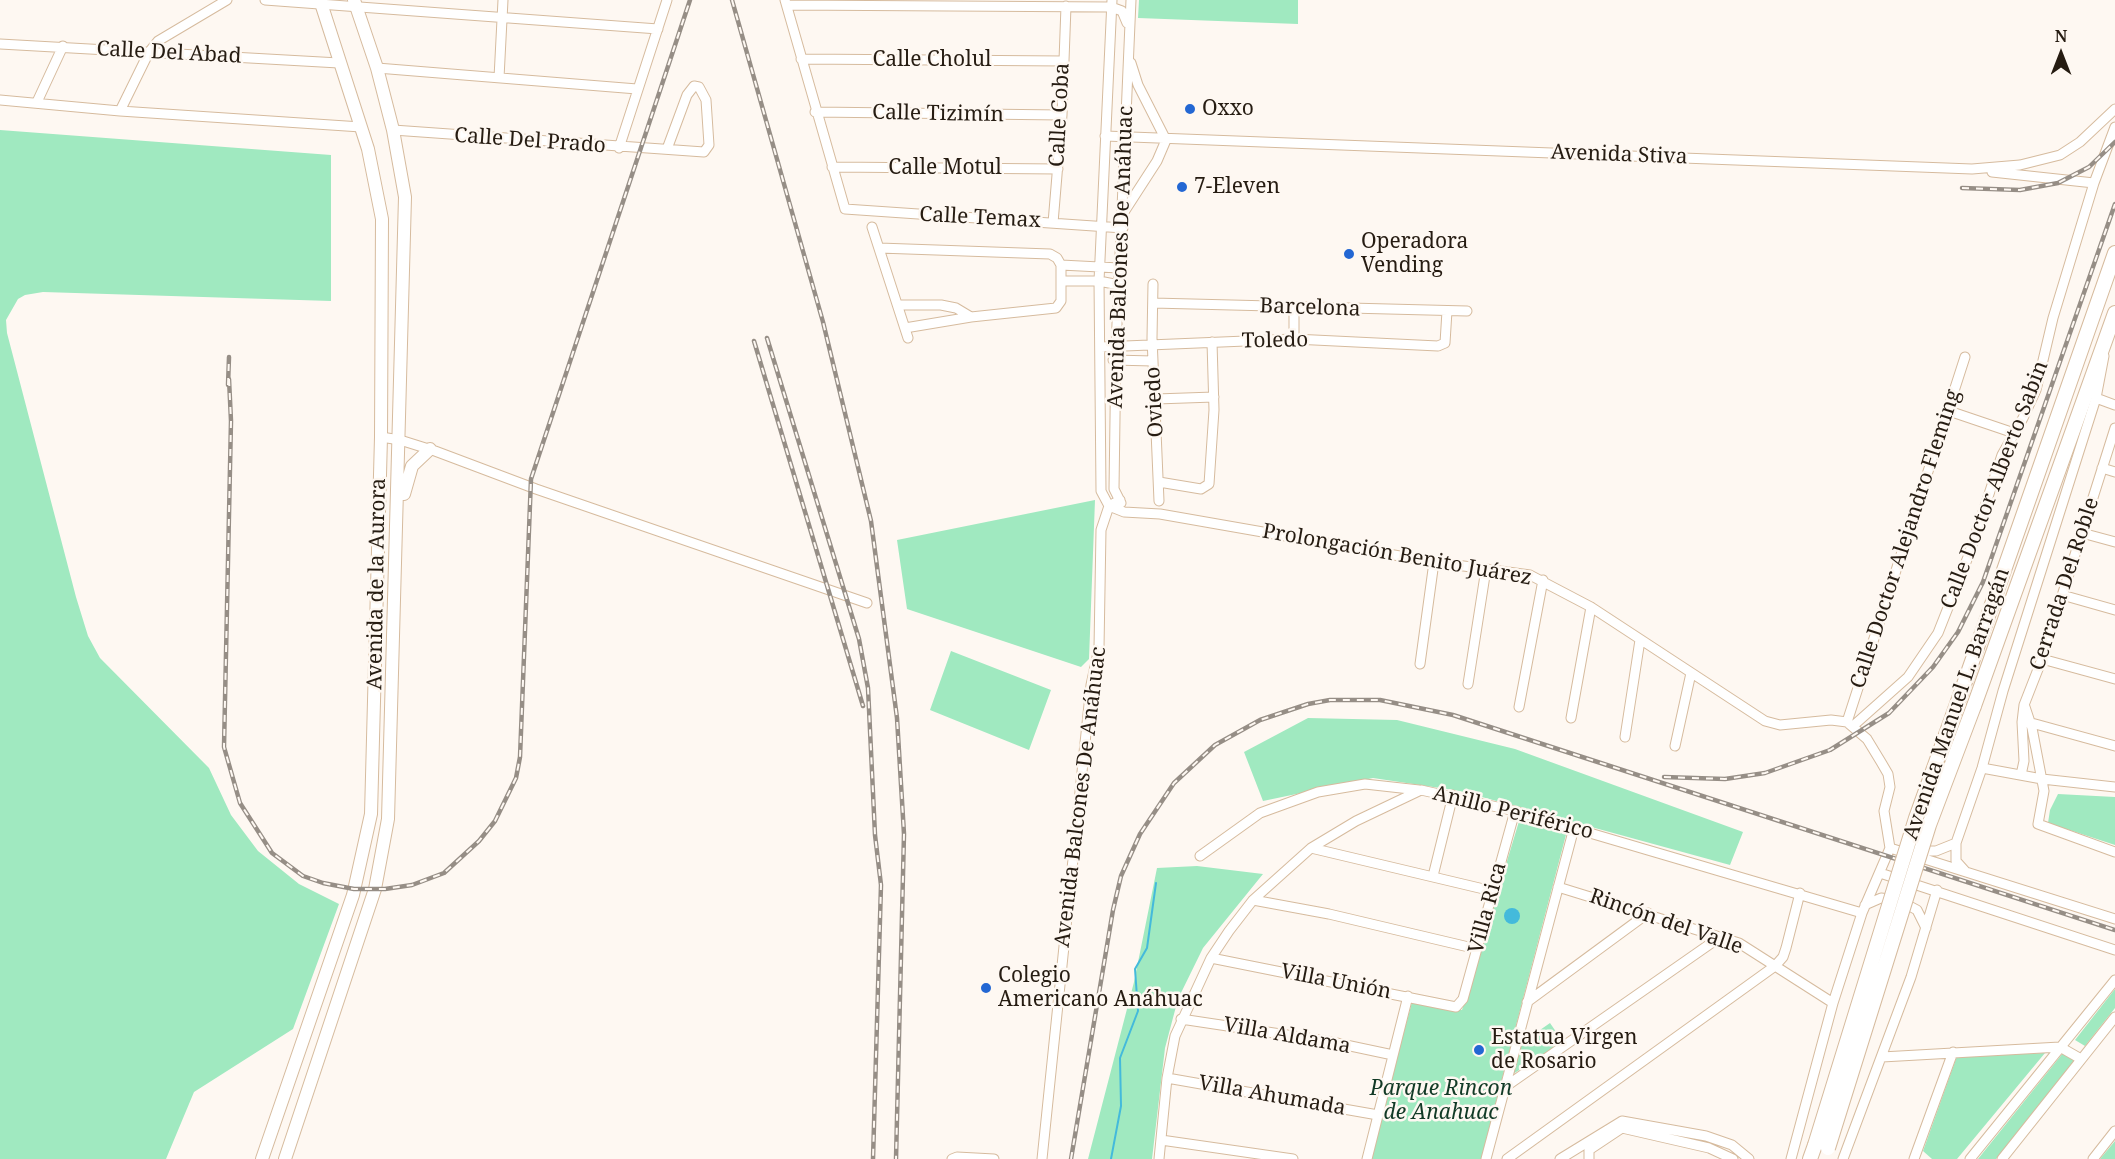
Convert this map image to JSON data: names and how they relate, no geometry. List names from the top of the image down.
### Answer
{
  "streets": {
    "highway": ["Avenida Manuel L. Barragán"],
    "main road": ["Avenida de la Aurora"],
    "street": [
      "Calle Del Abad",
      "Calle Cholul",
      "Calle Tizimín",
      "Calle Coba",
      "Calle Del Prado",
      "Avenida Stiva",
      "Calle Motul",
      "Calle Temax",
      "Avenida Balcones De Anáhuac",
      "Barcelona",
      "Toledo",
      "Oviedo",
      "Calle Doctor Alberto Sabin",
      "Calle Doctor Alejandro Fleming",
      "Prolongación Benito Juárez",
      "Cerrada Del Roble",
      "Anillo Periférico",
      "Villa Rica",
      "Rincón del Valle",
      "Villa Unión",
      "Villa Aldama",
      "Villa Ahumada"
    ]
  },
  "crossings": [
    ["Calle Del Abad", "Avenida de la Aurora"],
    ["Calle Cholul", "Calle Coba"],
    ["Calle Tizimín", "Calle Coba"],
    ["Calle Coba", "Calle Motul"],
    ["Calle Coba", "Calle Temax"],
    ["Calle Del Prado", "Avenida de la Aurora"],
    ["Avenida Stiva", "Avenida Balcones De Anáhuac"],
    ["Calle Motul", "Calle Temax"],
    ["Calle Temax", "Avenida Balcones De Anáhuac"],
    ["Avenida Balcones De Anáhuac", "Toledo"],
    ["Avenida Balcones De Anáhuac", "Prolongación Benito Juárez"],
    ["Barcelona", "Toledo"],
    ["Barcelona", "Oviedo"],
    ["Toledo", "Oviedo"],
    ["Calle Doctor Alberto Sabin", "Calle Doctor Alejandro Fleming"],
    ["Calle Doctor Alberto Sabin", "Prolongación Benito Juárez"],
    ["Calle Doctor Alejandro Fleming", "Prolongación Benito Juárez"],
    ["Anillo Periférico", "Villa Rica"],
    ["Anillo Periférico", "Villa Unión"],
    ["Anillo Periférico", "Villa Aldama"],
    ["Anillo Periférico", "Villa Ahumada"],
    ["Villa Rica", "Villa Unión"]
  ],
  "parks": ["Parque Rincon de Anahuac"],
  "places": [
    "Oxxo",
    "7-Eleven",
    "Operadora Vending",
    "Colegio Americano Anáhuac",
    "Estatua Virgen de Rosario"
  ],
  "north": "top"
}
